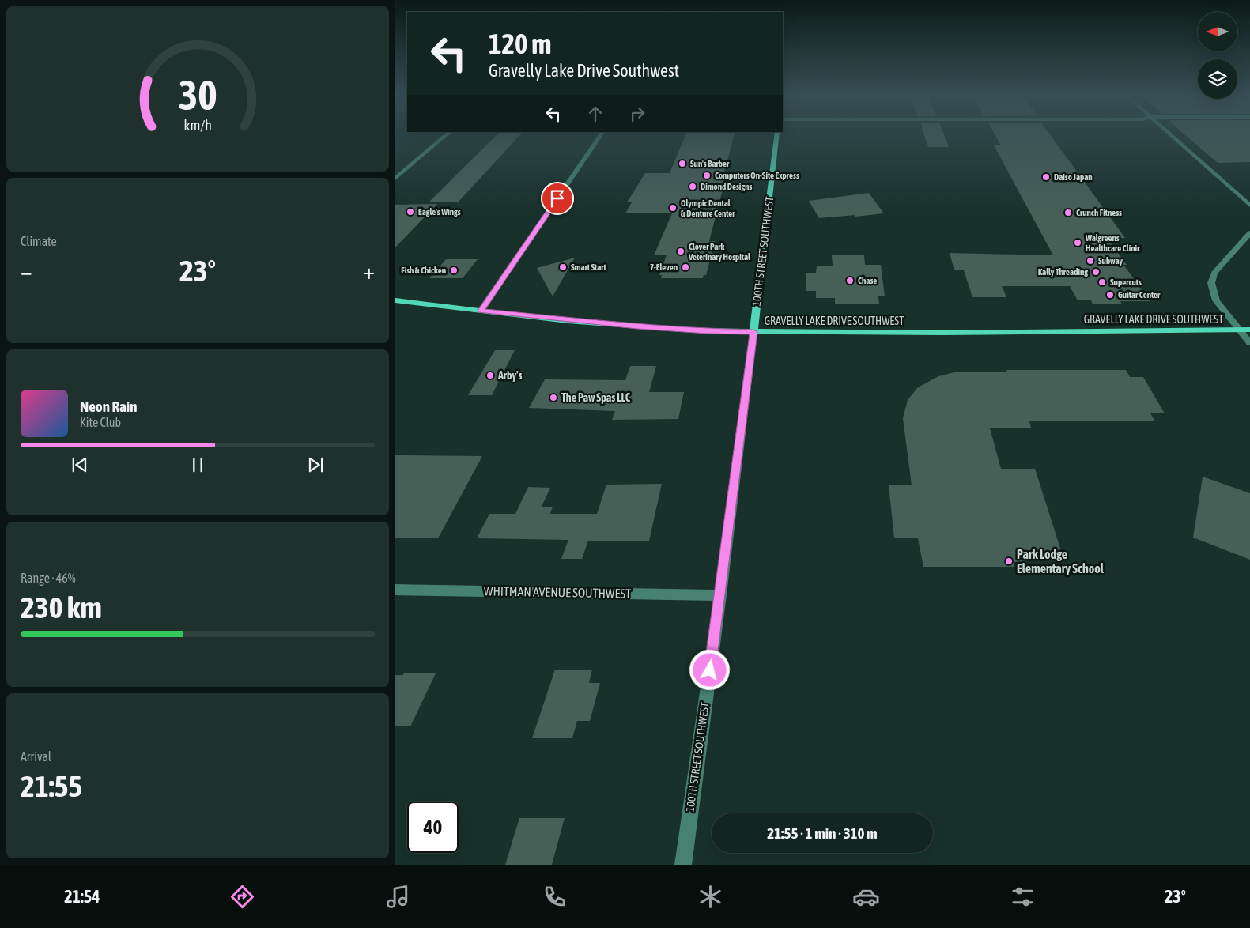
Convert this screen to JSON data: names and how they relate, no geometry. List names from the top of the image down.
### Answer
{
  "streets": {
    "main road": ["100TH STREET SOUTHWEST", "GRAVELLY LAKE DRIVE SOUTHWEST"],
    "street": ["WHITMAN AVENUE SOUTHWEST"]
  },
  "crossings": [
    ["100TH STREET SOUTHWEST", "GRAVELLY LAKE DRIVE SOUTHWEST"],
    ["100TH STREET SOUTHWEST", "WHITMAN AVENUE SOUTHWEST"]
  ],
  "places": [
    "Sun's Barber",
    "Computers On-Site Express",
    "Daiso Japan",
    "Dimond Designs",
    "Olympic Dental & Denture Center",
    "Eagle's Wings",
    "Crunch Fitness",
    "Walgreens Healthcare Clinic",
    "Clover Park Veterinary Hospital",
    "Subway",
    "Smart Start",
    "7-Eleven",
    "Fish & Chicken",
    "Kally Threading",
    "Chase",
    "Supercuts",
    "Guitar Center",
    "Arby's",
    "The Paw Spas LLC",
    "Park Lodge Elementary School"
  ],
  "north": "left",
  "page": {
    "turn": ["120 m", "Gravelly Lake Drive Southwest"],
    "tile": [
      "Climate",
      ["Range · 46%", "230 km"],
      ["Arrival", "21:55"]
    ],
    "heat": ["−", "23°", "+"],
    "song": ["Neon Rain", "Kite Club"],
    "limit": "40",
    "trip": "21:55 · 1 min · 310 m",
    "tabs": ["21:54", "23°"],
    "gauge": ["30", "km/h"]
  }
}
